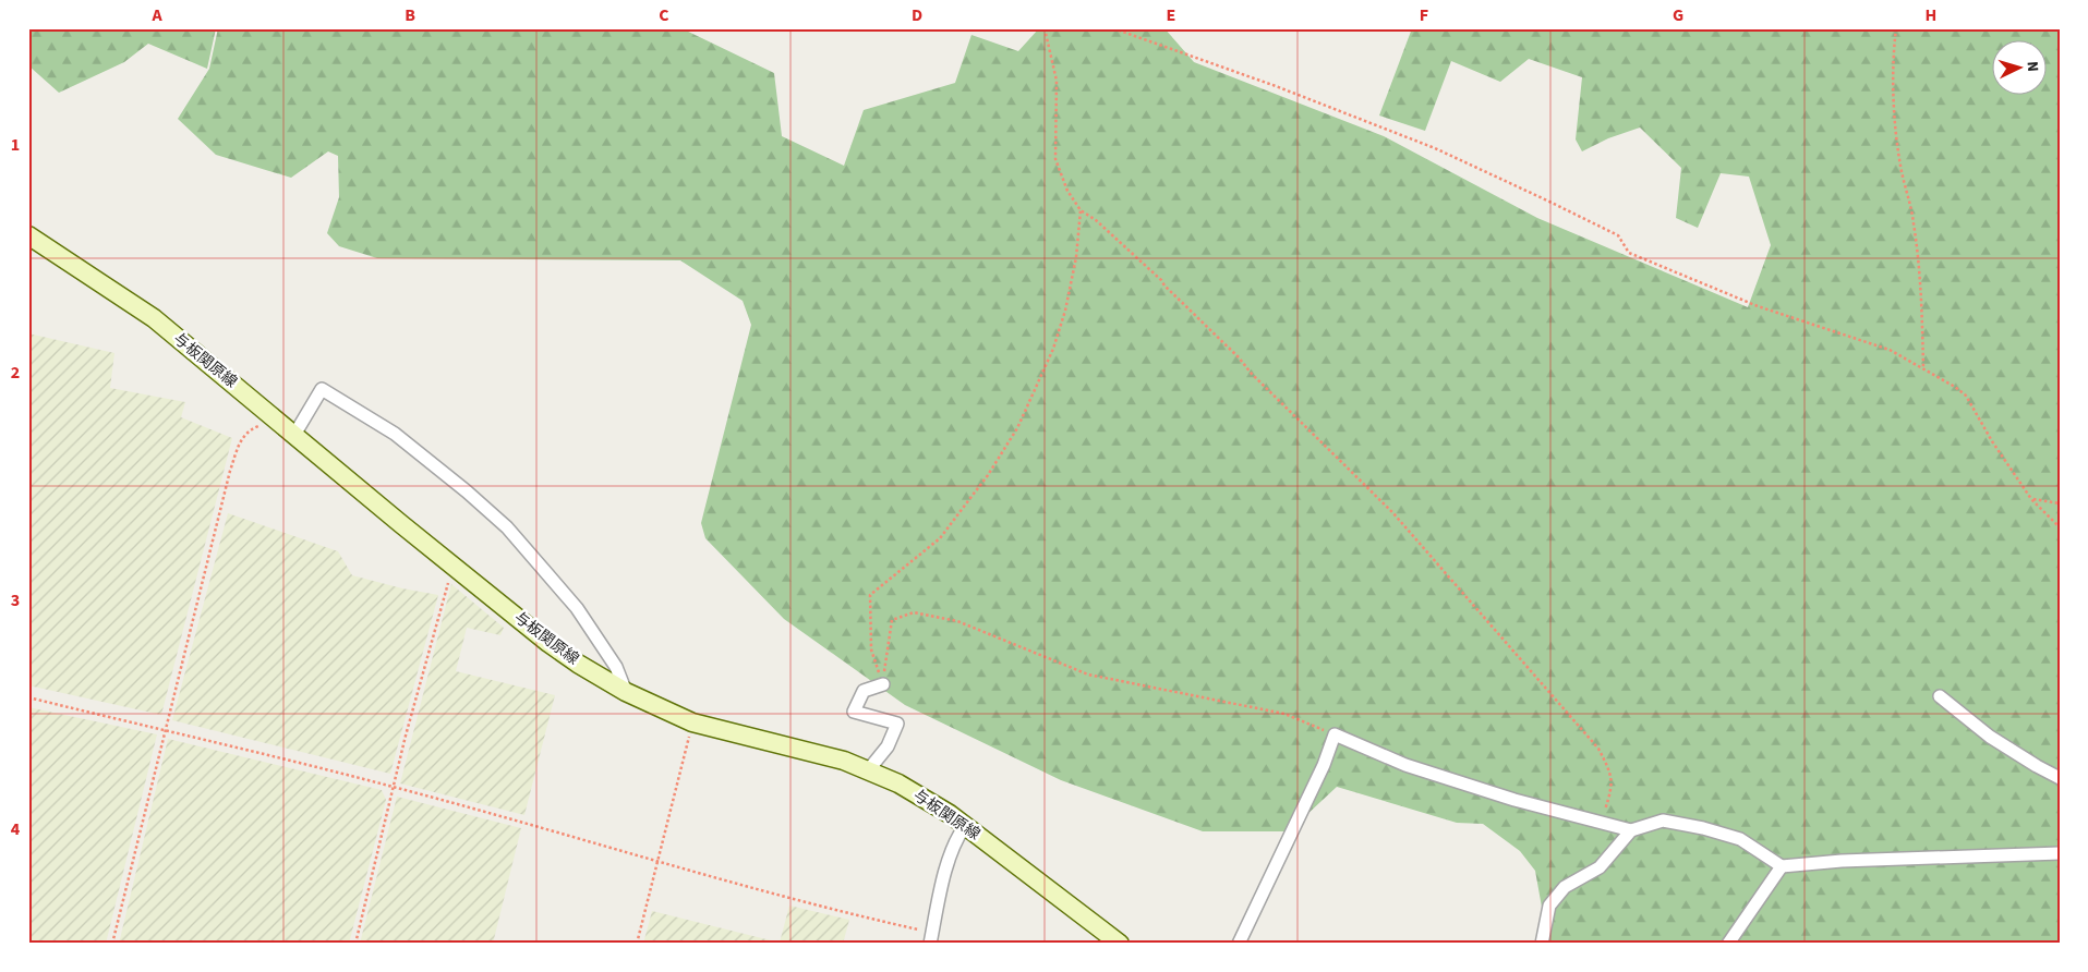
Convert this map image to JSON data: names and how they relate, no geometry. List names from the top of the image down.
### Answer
{
  "streets": {
    "main road": ["与板関原線"]
  },
  "north": "right",
  "grid": {
    "columns": [
      "A",
      "B",
      "C",
      "D",
      "E",
      "F",
      "G",
      "H"
    ],
    "rows": [
      "1",
      "2",
      "3",
      "4"
    ]
  }
}
